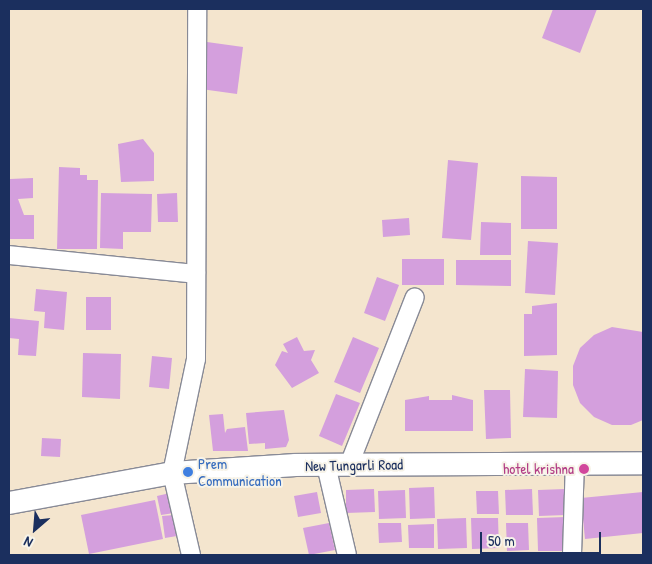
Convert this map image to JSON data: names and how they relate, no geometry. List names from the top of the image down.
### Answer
{
  "streets": {
    "street": ["New Tungarli Road"]
  },
  "places": ["hotel krishna", "Prem Communication"],
  "scale_bar": "50 m",
  "north": "bottom left"
}
